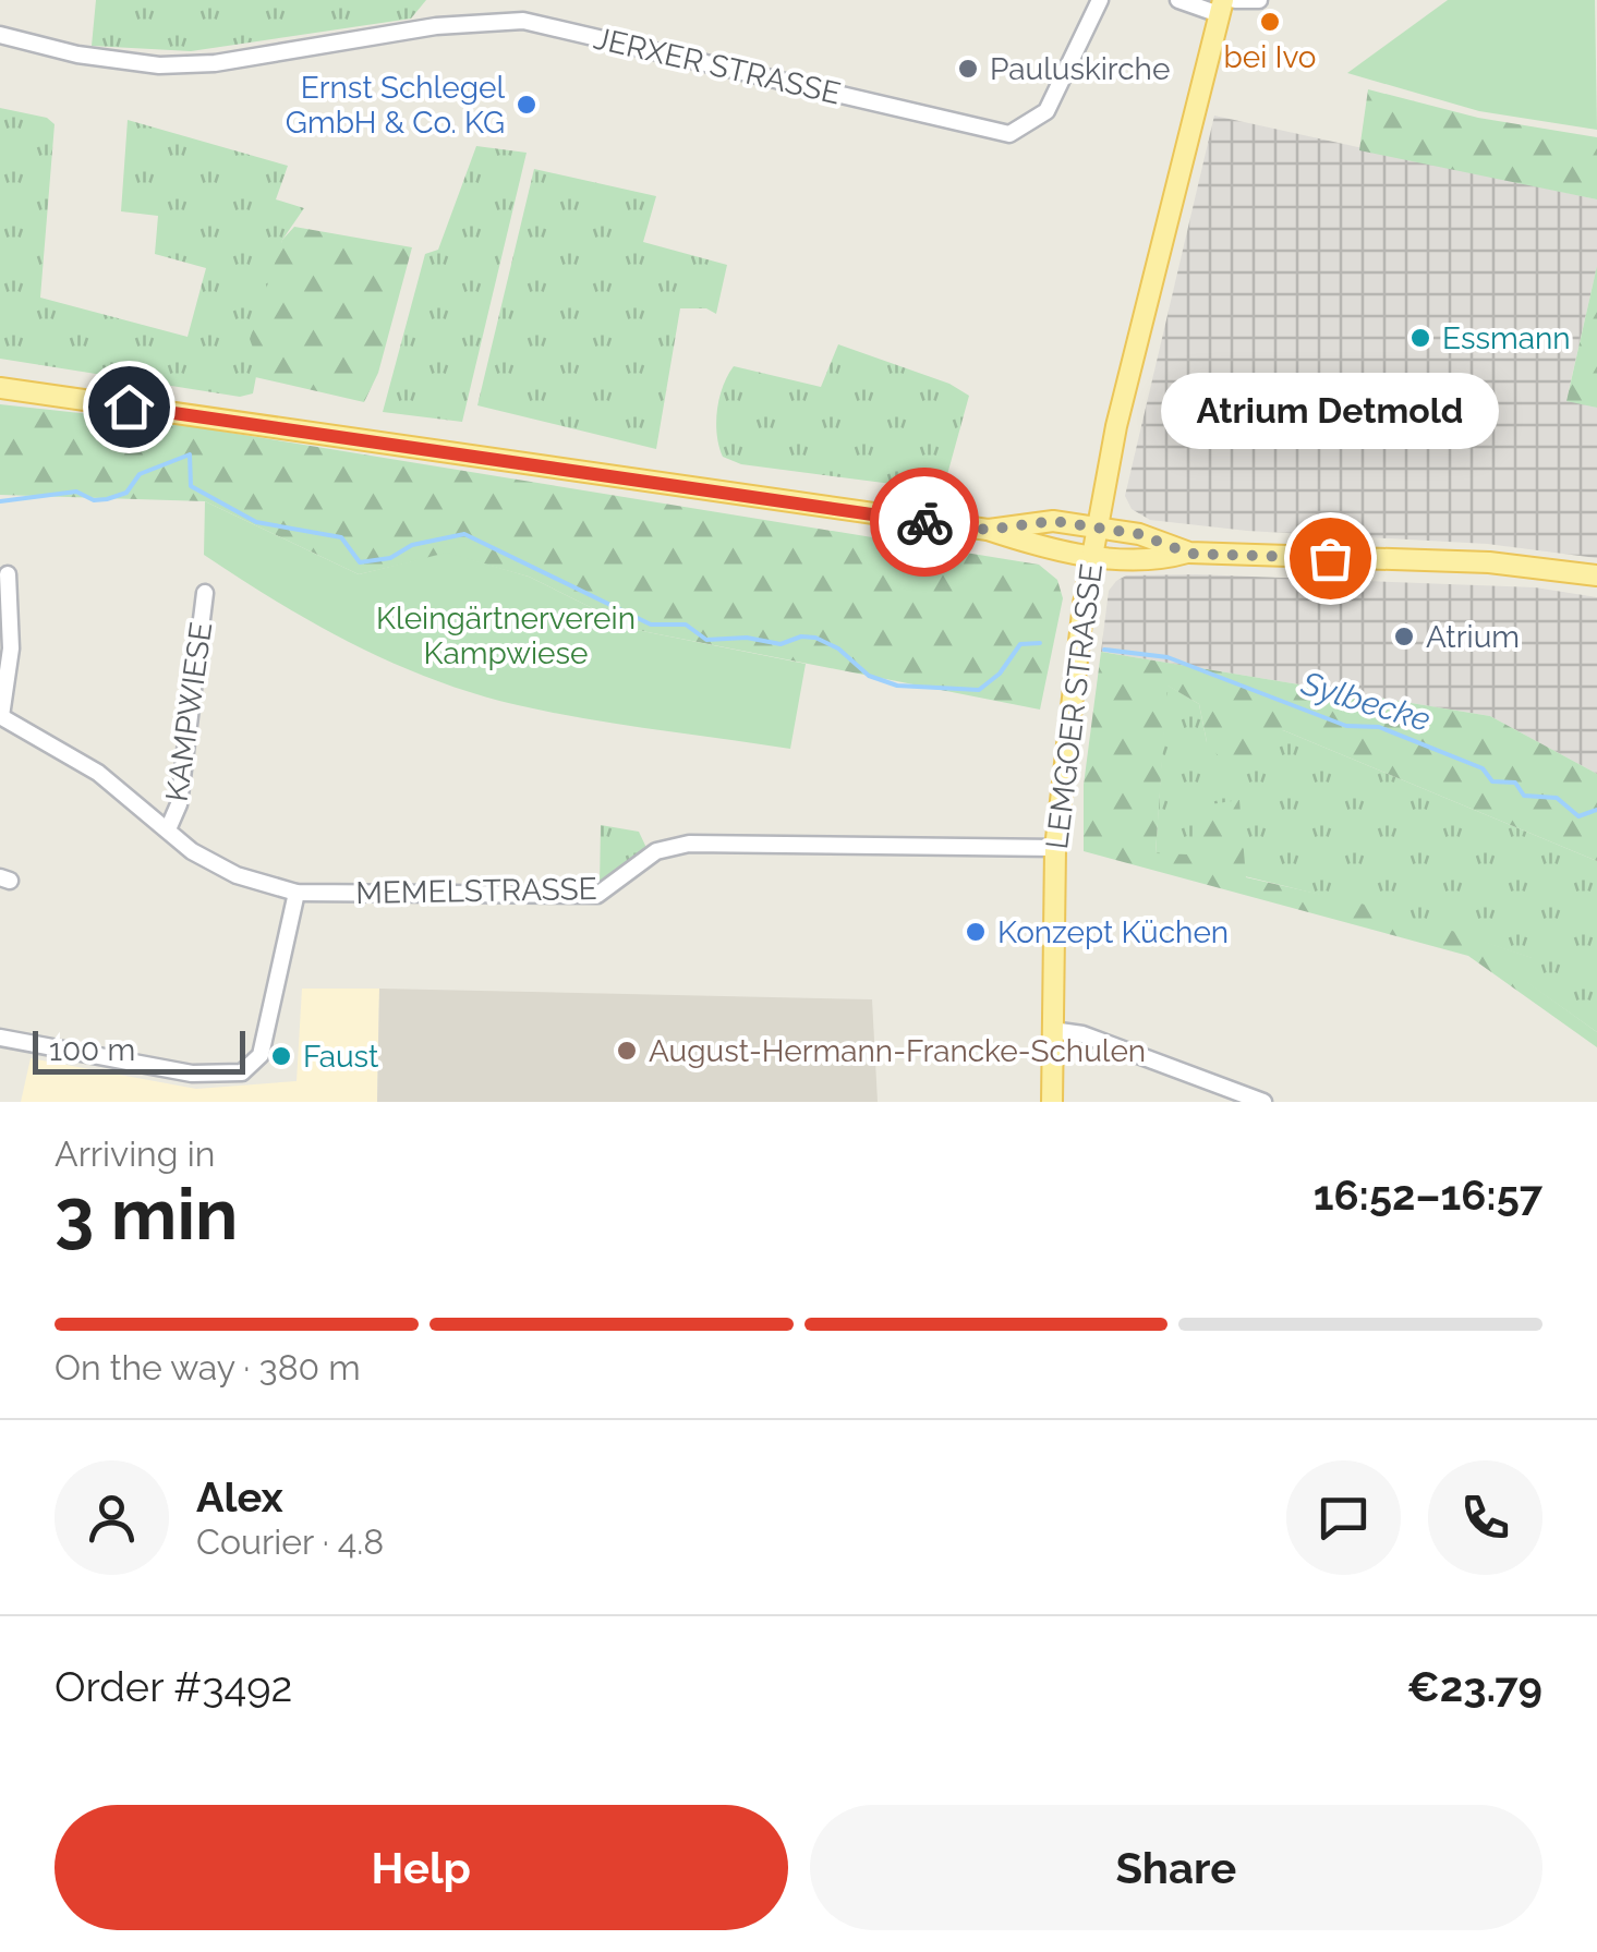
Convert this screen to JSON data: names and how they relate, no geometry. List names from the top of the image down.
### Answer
{
  "streets": {
    "main road": ["LEMGOER STRASSE"],
    "street": ["JERXER STRASSE", "KAMPWIESE", "MEMELSTRASSE"]
  },
  "crossings": [
    ["LEMGOER STRASSE", "MEMELSTRASSE"],
    ["KAMPWIESE", "MEMELSTRASSE"]
  ],
  "water": ["Sylbecke"],
  "parks": ["Kleingärtnerverein Kampwiese"],
  "places": [
    "bei Ivo",
    "Pauluskirche",
    "Ernst Schlegel GmbH & Co. KG",
    "Essmann",
    "Atrium Detmold",
    "Atrium",
    "Konzept Küchen",
    "August-Hermann-Francke-Schulen",
    "Faust"
  ],
  "scale_bar": "100 m",
  "page": {
    "bubble": "Atrium Detmold",
    "scale": "100 m",
    "heading": ["3 min", "Arriving in", "16:52–16:57"],
    "panel": [
      "Alex",
      "Courier · 4.8",
      "Order #3492",
      "€23.79"
    ],
    "bar": "On the way · 380 m",
    "buttons": ["Help", "Share"]
  }
}
